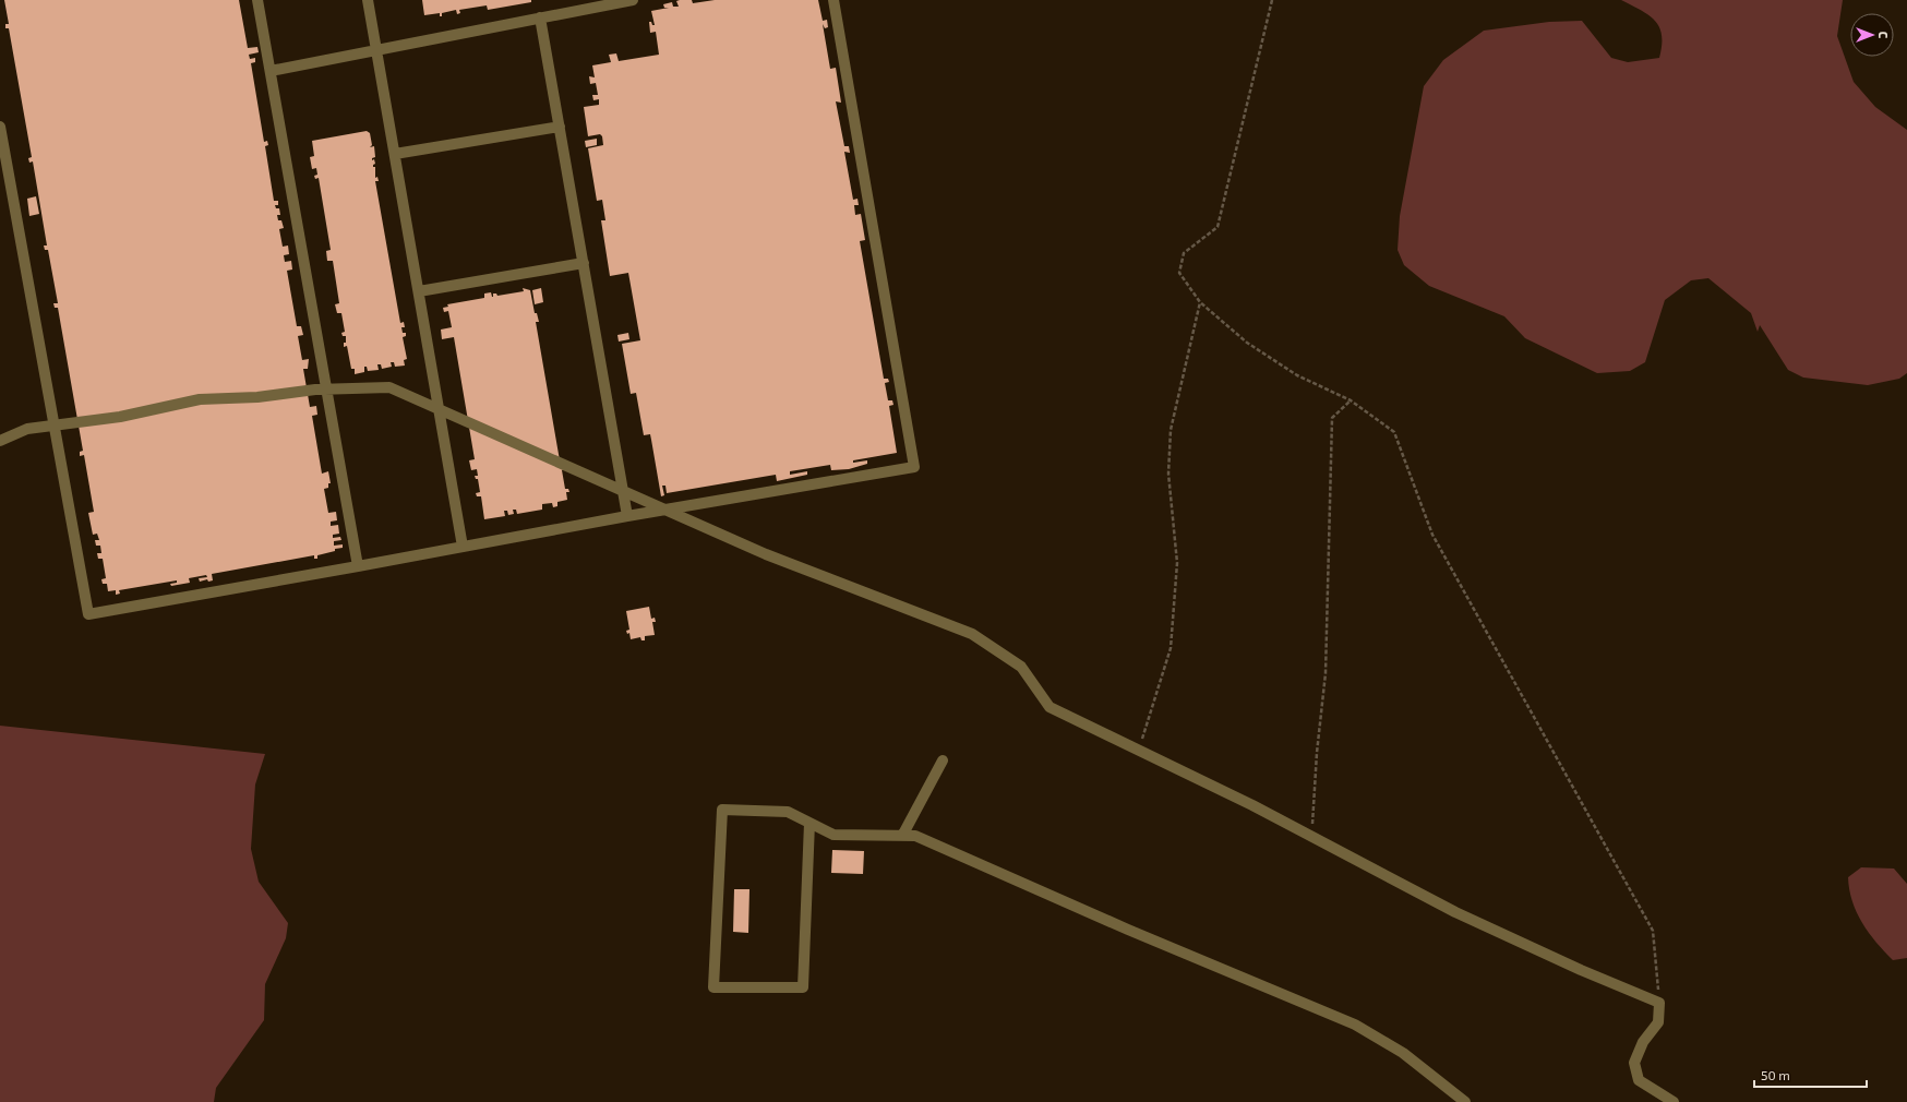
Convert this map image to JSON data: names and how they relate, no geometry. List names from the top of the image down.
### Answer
{
  "scale_bar": "50 m",
  "north": "right"
}
